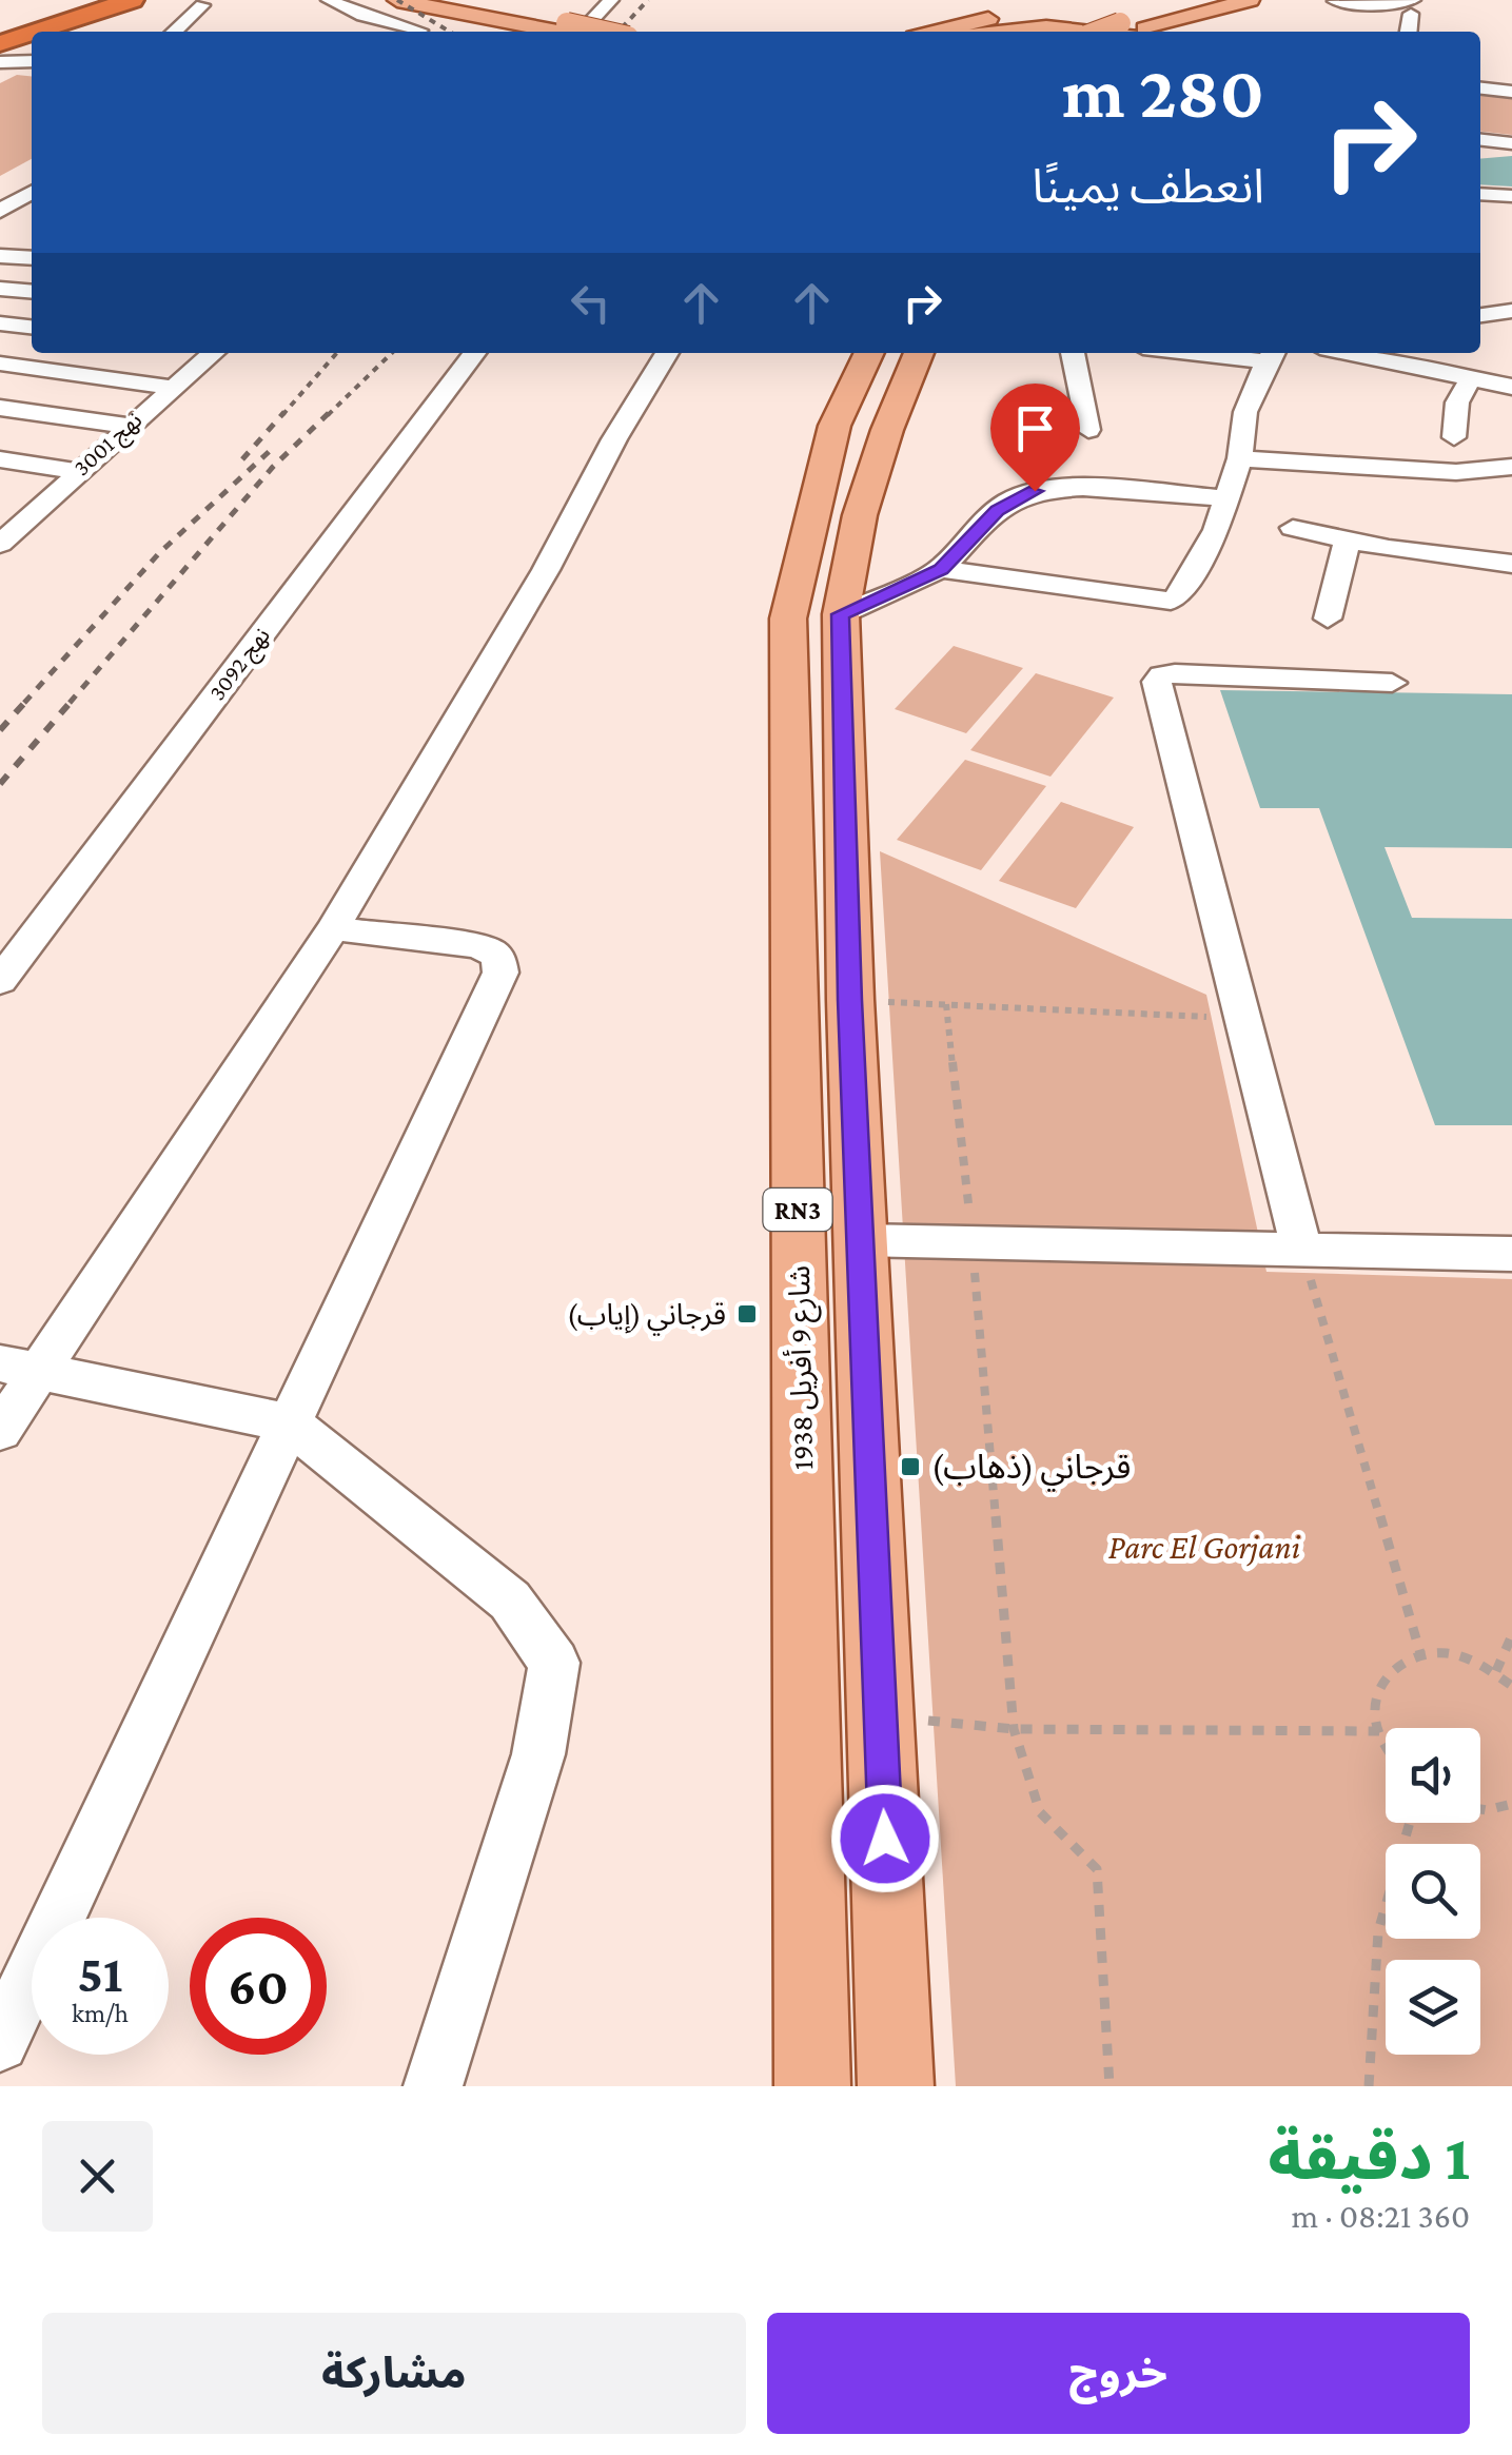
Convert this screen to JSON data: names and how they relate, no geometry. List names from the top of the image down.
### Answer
{
  "streets": {
    "main road": ["RN3", "شارع 9 أفريل 1938"],
    "street": ["نهج 3001", "نهج 3092"]
  },
  "parks": ["Parc El Gorjani"],
  "places": {
    "transit": ["قرجاني (إياب)", "قرجاني (ذهاب)"]
  },
  "page": {
    "turn": ["280 m", "انعطف يمينًا"],
    "speed": "51 km/h",
    "limit": "60",
    "heading": ["1 دقيقة", "360 m · 08:21"],
    "buttons": ["خروج", "مشاركة"]
  }
}
